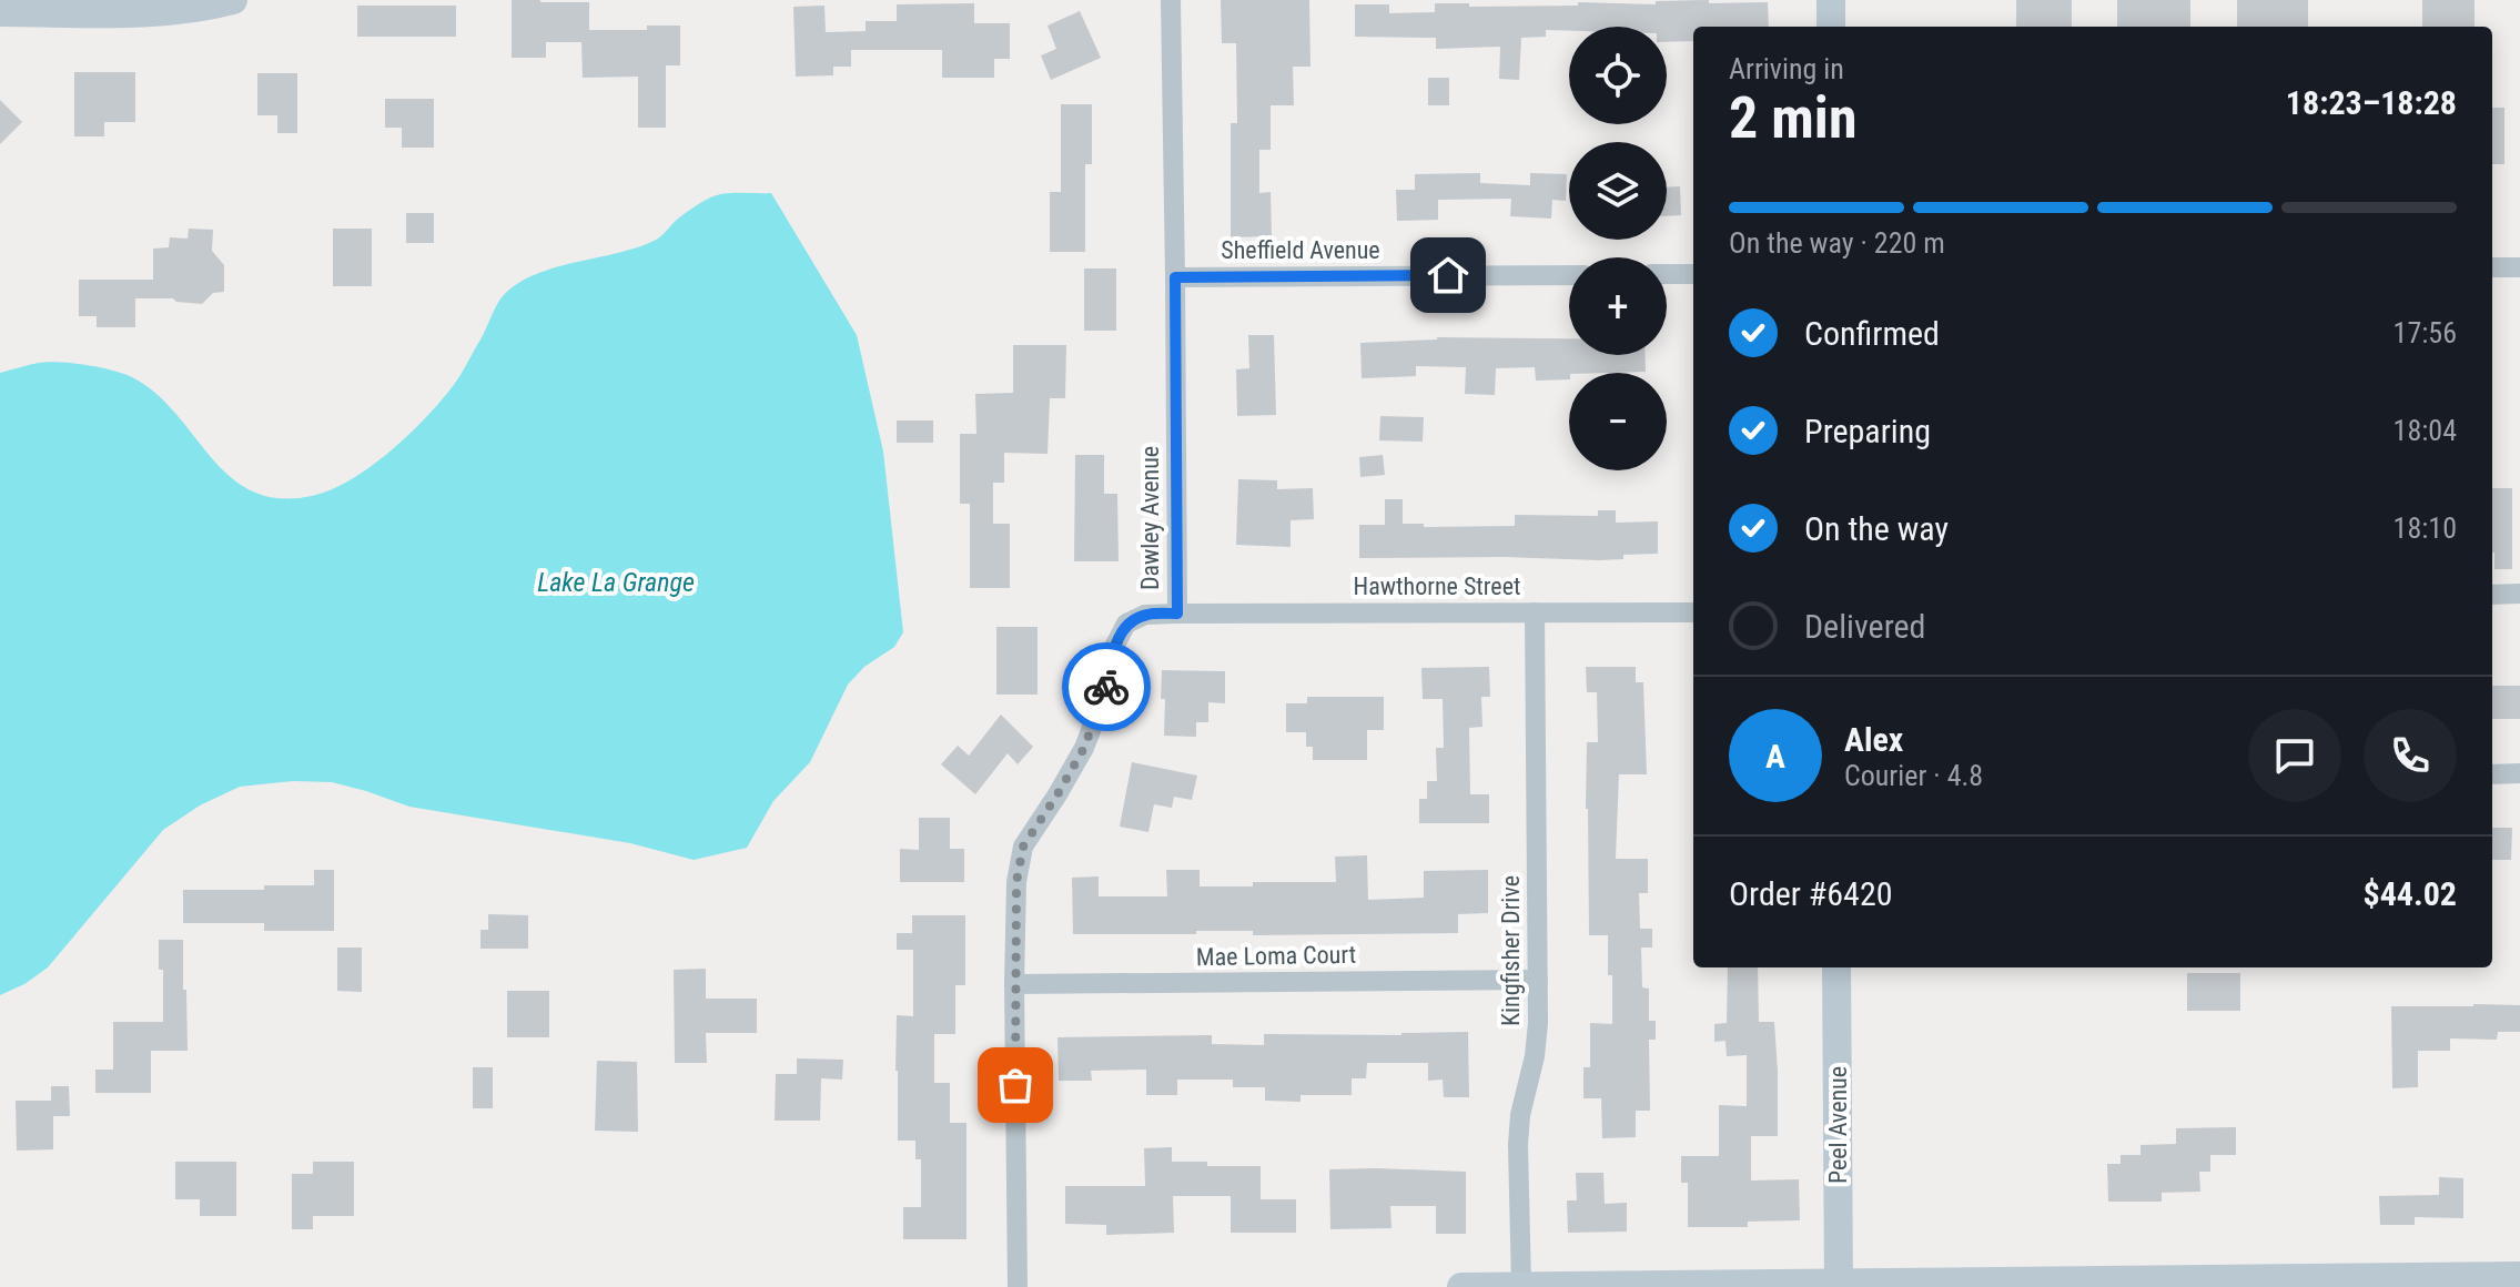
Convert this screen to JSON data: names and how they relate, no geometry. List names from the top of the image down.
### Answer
{
  "streets": {
    "street": [
      "Sheffield Avenue",
      "Dawley Avenue",
      "Hawthorne Street",
      "Kingfisher Drive",
      "Mae Loma Court",
      "Peel Avenue"
    ]
  },
  "crossings": [
    ["Sheffield Avenue", "Dawley Avenue"],
    ["Dawley Avenue", "Hawthorne Street"],
    ["Dawley Avenue", "Mae Loma Court"],
    ["Hawthorne Street", "Kingfisher Drive"],
    ["Kingfisher Drive", "Mae Loma Court"]
  ],
  "water": ["Lake La Grange"],
  "page": {
    "map_buttons": ["+", "−"],
    "heading": ["2 min", "Arriving in", "18:23–18:28"],
    "panel": [
      "Alex",
      "Courier · 4.8",
      "Order #6420",
      "$44.02"
    ],
    "bar": "On the way · 220 m",
    "list": [
      ["Confirmed", "17:56"],
      ["Preparing", "18:04"],
      ["On the way", "18:10"],
      "Delivered"
    ],
    "round": "A"
  }
}
